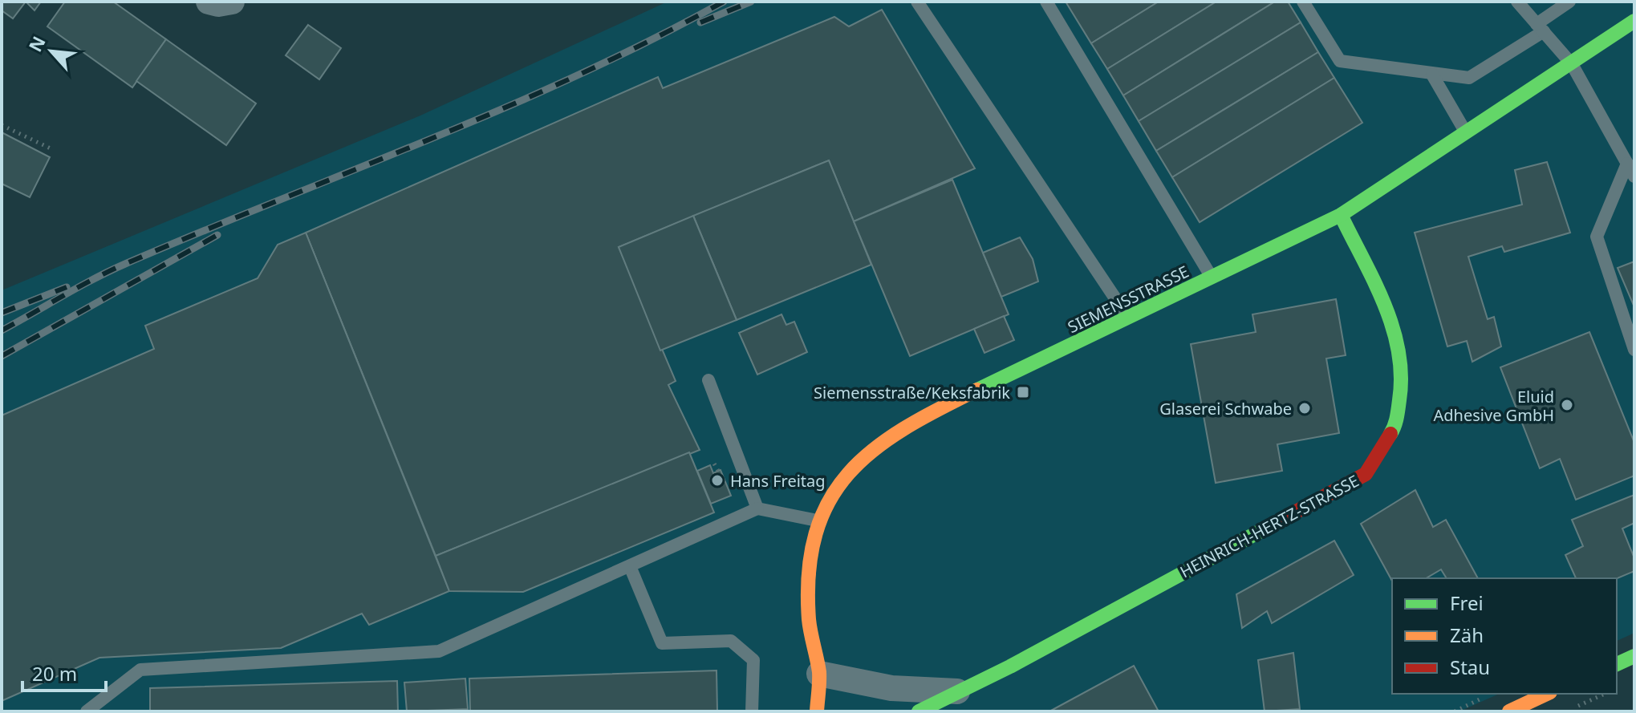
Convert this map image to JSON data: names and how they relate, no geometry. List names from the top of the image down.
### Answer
{
  "streets": {
    "street": ["SIEMENSSTRASSE", "HEINRICH-HERTZ-STRASSE"]
  },
  "crossings": [
    ["SIEMENSSTRASSE", "HEINRICH-HERTZ-STRASSE"]
  ],
  "places": {
    "transit": ["Siemensstraße/Keksfabrik"],
    "other": ["Eluid Adhesive GmbH", "Glaserei Schwabe", "Hans Freitag"]
  },
  "legend": ["Frei", "Zäh", "Stau"],
  "scale_bar": "20 m",
  "north": "top left"
}
